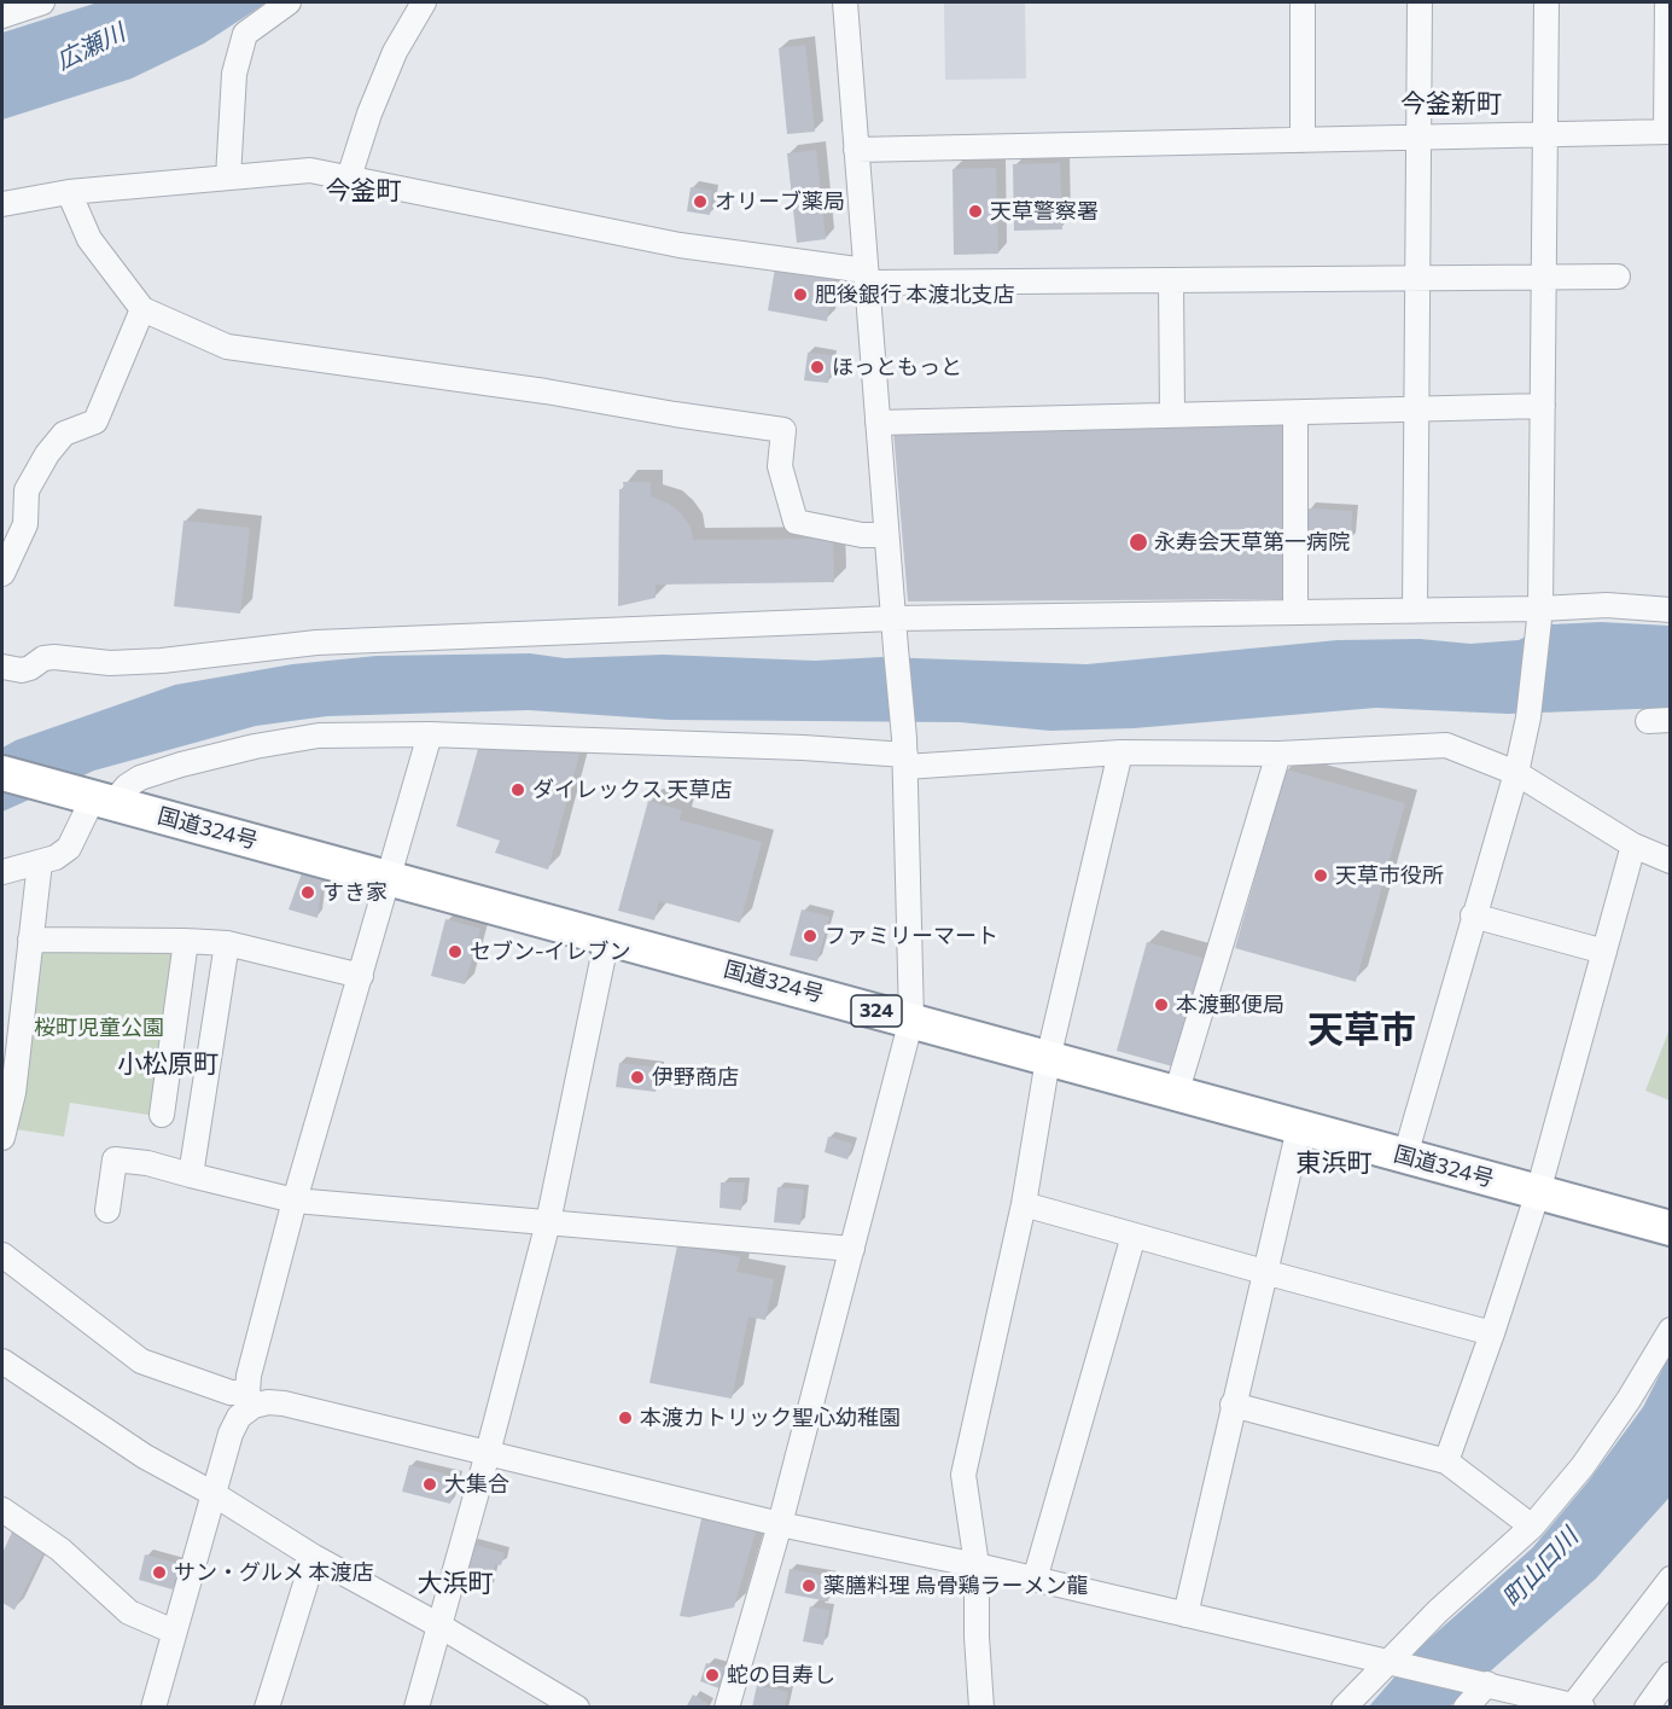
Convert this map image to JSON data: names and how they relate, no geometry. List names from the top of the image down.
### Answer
{
  "streets": {
    "highway": ["国道324号", "324"]
  },
  "districts": [
    "今釜新町",
    "今釜町",
    "天草市",
    "小松原町",
    "東浜町",
    "大浜町"
  ],
  "water": ["広瀬川", "町山口川"],
  "parks": ["桜町児童公園"],
  "places": [
    "オリーブ薬局",
    "天草警察署",
    "肥後銀行 本渡北支店",
    "ほっともっと",
    "永寿会天草第一病院",
    "ダイレックス 天草店",
    "天草市役所",
    "すき家",
    "ファミリーマート",
    "セブン-イレブン",
    "本渡郵便局",
    "伊野商店",
    "本渡カトリック聖心幼稚園",
    "大集合",
    "サン・グルメ 本渡店",
    "薬膳料理 烏骨鶏ラーメン龍",
    "蛇の目寿し"
  ]
}
